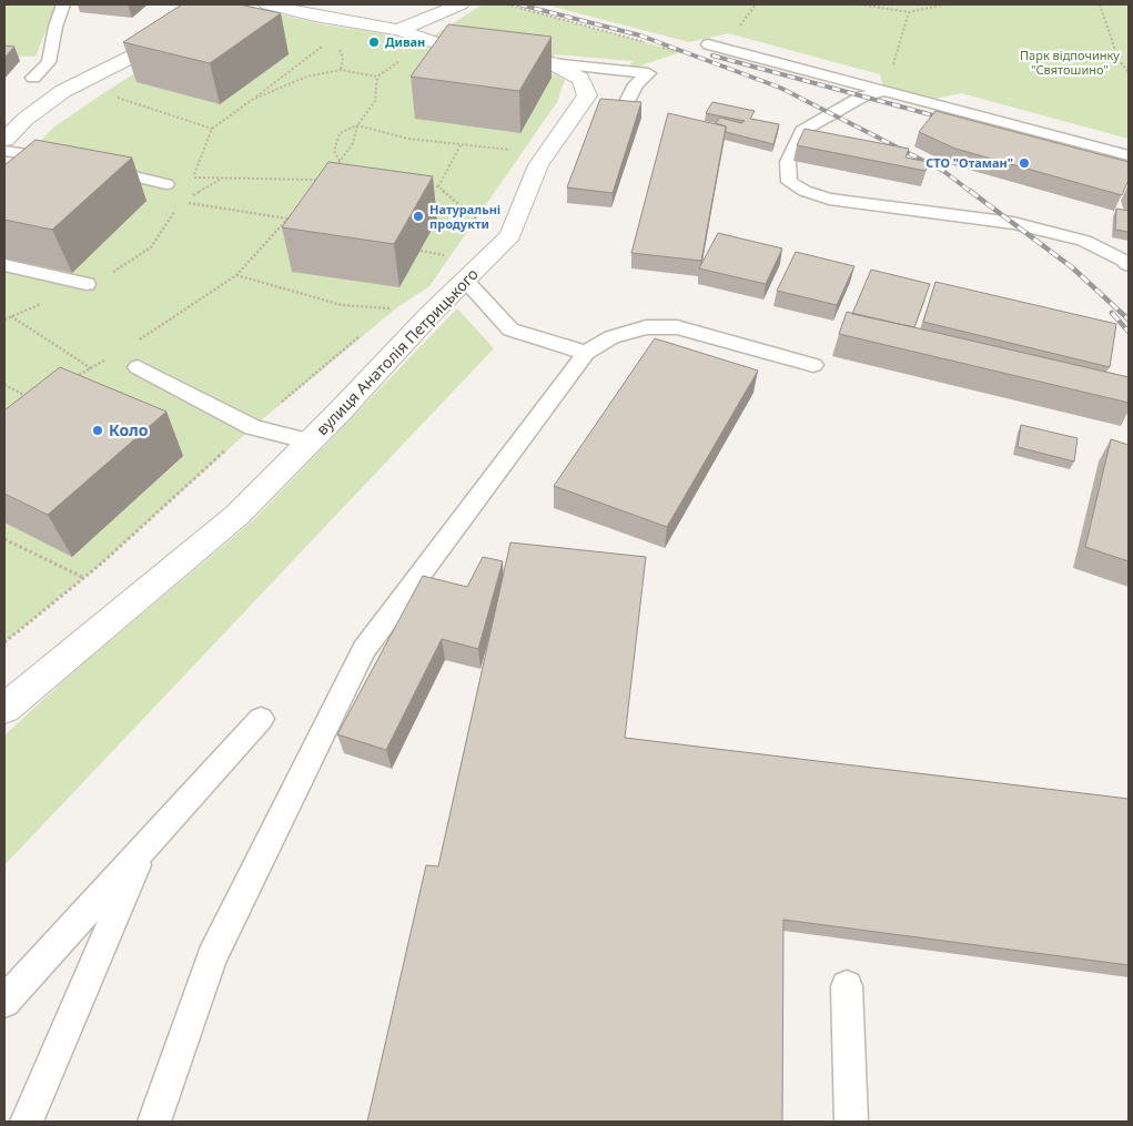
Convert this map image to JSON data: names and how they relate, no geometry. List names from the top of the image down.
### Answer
{
  "streets": {
    "street": ["вулиця Анатолія Петрицького"]
  },
  "parks": ["Парк відпочинку \"Святошино\""],
  "places": [
    "Диван",
    "СТО \"Отаман\"",
    "Натуральні продукти",
    "Коло"
  ]
}
